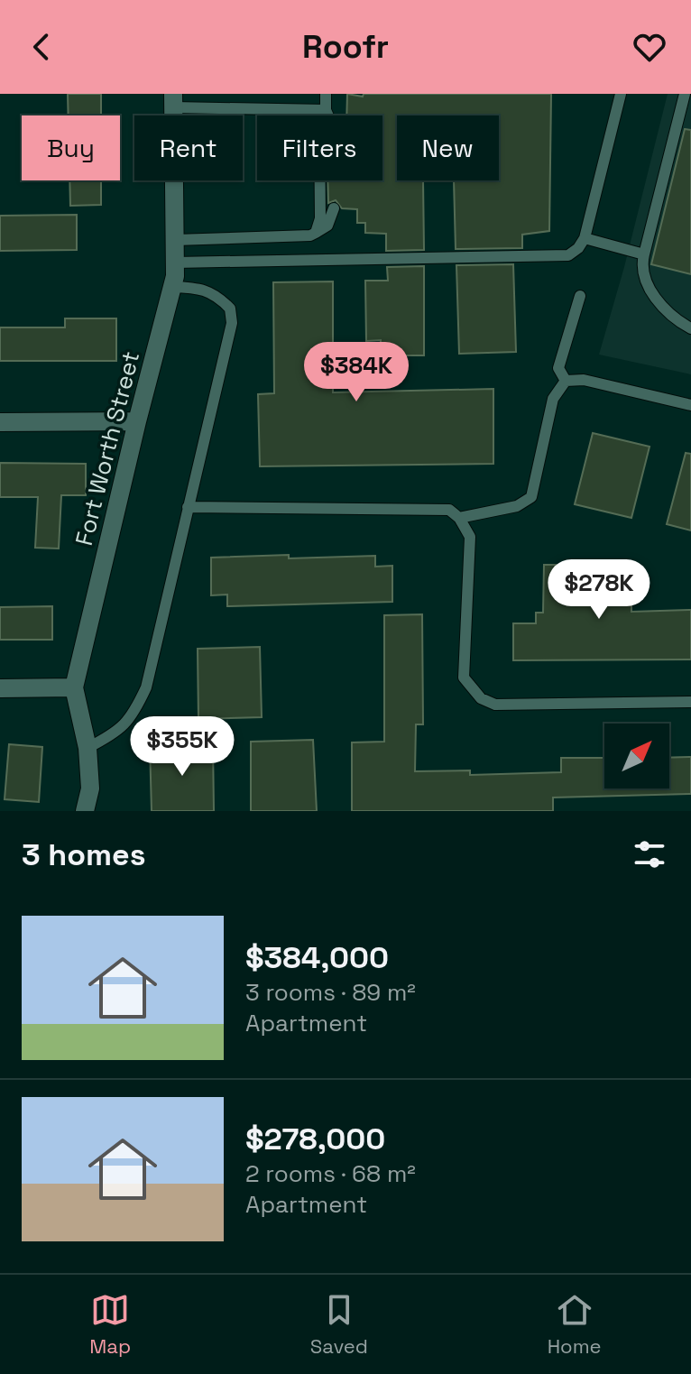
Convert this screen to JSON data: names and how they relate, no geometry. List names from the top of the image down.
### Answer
{
  "streets": {
    "street": ["Fort Worth Street"]
  },
  "north": "top right",
  "page": {
    "header": "Roofr",
    "chip": [
      "Buy",
      "Rent",
      "Filters",
      "New"
    ],
    "price": ["$384K", "$278K", "$355K"],
    "heading": "3 homes",
    "list": [
      {
        "name": "$384,000",
        "note": "3 rooms · 89 m² · Apartment"
      },
      {
        "name": "$278,000",
        "note": "2 rooms · 68 m² · Apartment"
      }
    ],
    "tabs": ["Map", "Saved", "Home"]
  }
}
